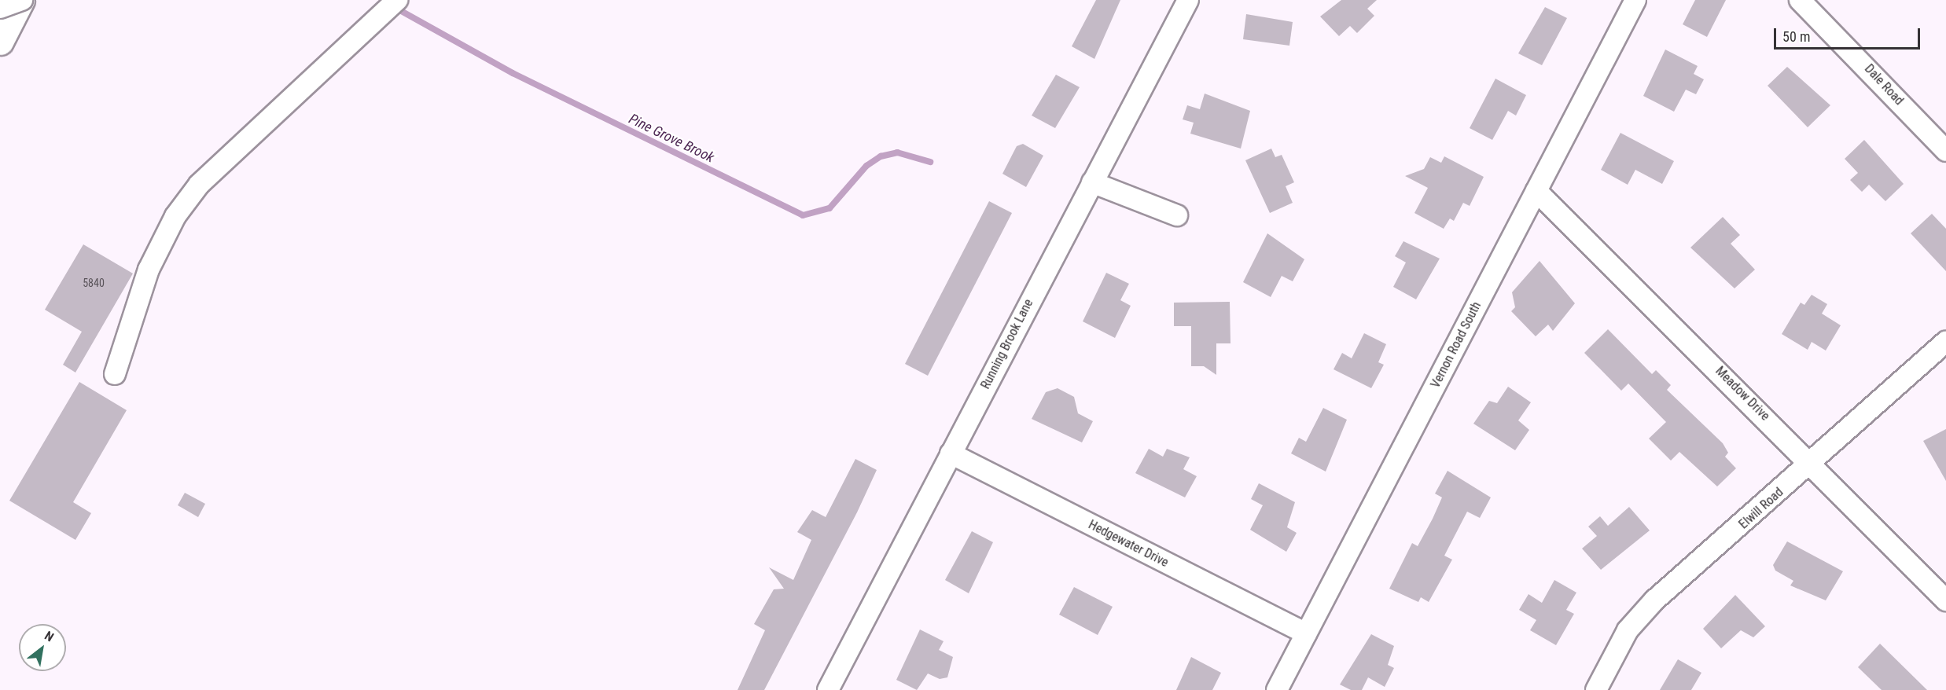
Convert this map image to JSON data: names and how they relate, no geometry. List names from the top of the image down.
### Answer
{
  "streets": {
    "street": [
      "Dale Road",
      "Running Brook Lane",
      "Vernon Road South",
      "Meadow Drive",
      "Elwill Road",
      "Hedgewater Drive"
    ]
  },
  "crossings": [
    ["Running Brook Lane", "Hedgewater Drive"],
    ["Vernon Road South", "Meadow Drive"],
    ["Vernon Road South", "Hedgewater Drive"],
    ["Meadow Drive", "Elwill Road"]
  ],
  "water": ["Pine Grove Brook"],
  "house_numbers": ["5840"],
  "scale_bar": "50 m",
  "north": "top right"
}
